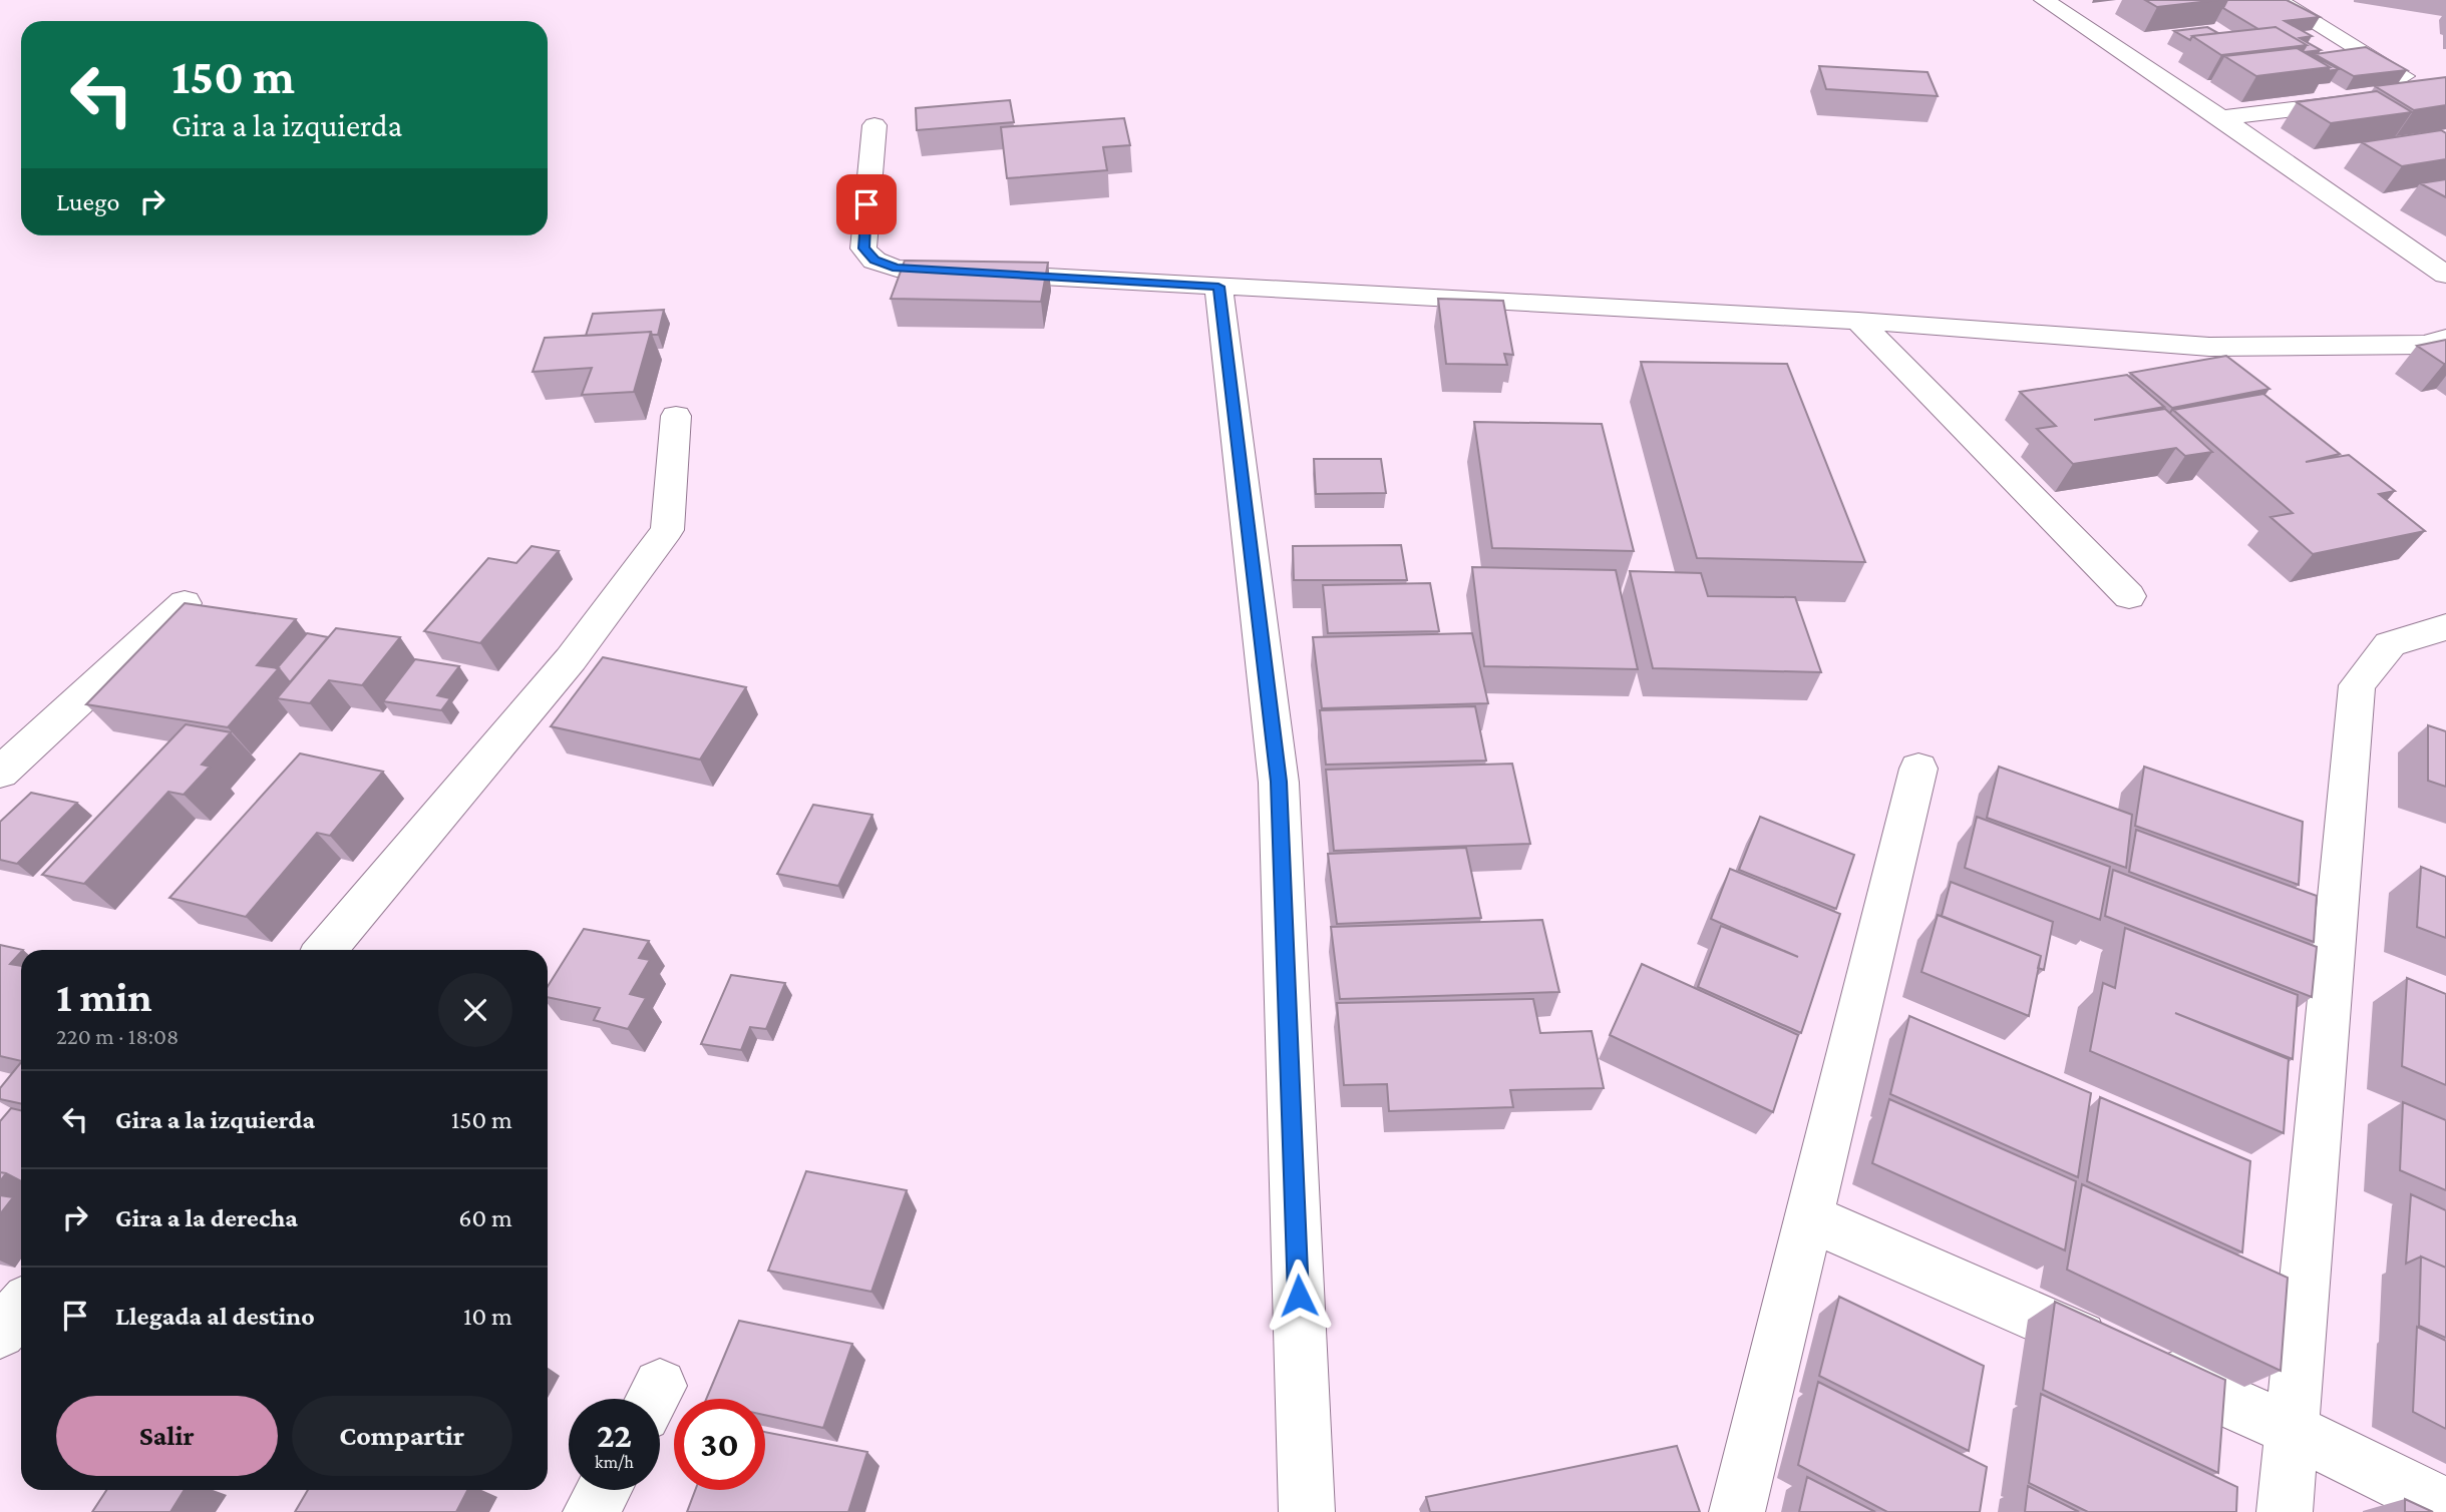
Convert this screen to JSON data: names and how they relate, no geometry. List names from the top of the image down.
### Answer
{
  "page": {
    "turn": ["150 m", "Gira a la izquierda"],
    "then": "Luego",
    "heading": ["1 min", "220 m · 18:08"],
    "list": [
      {
        "name": "Gira a la izquierda",
        "value": "150 m"
      },
      {
        "name": "Gira a la derecha",
        "value": "60 m"
      },
      {
        "name": "Llegada al destino",
        "value": "10 m"
      }
    ],
    "buttons": ["Salir", "Compartir"],
    "speed": "22 km/h",
    "limit": "30"
  }
}
